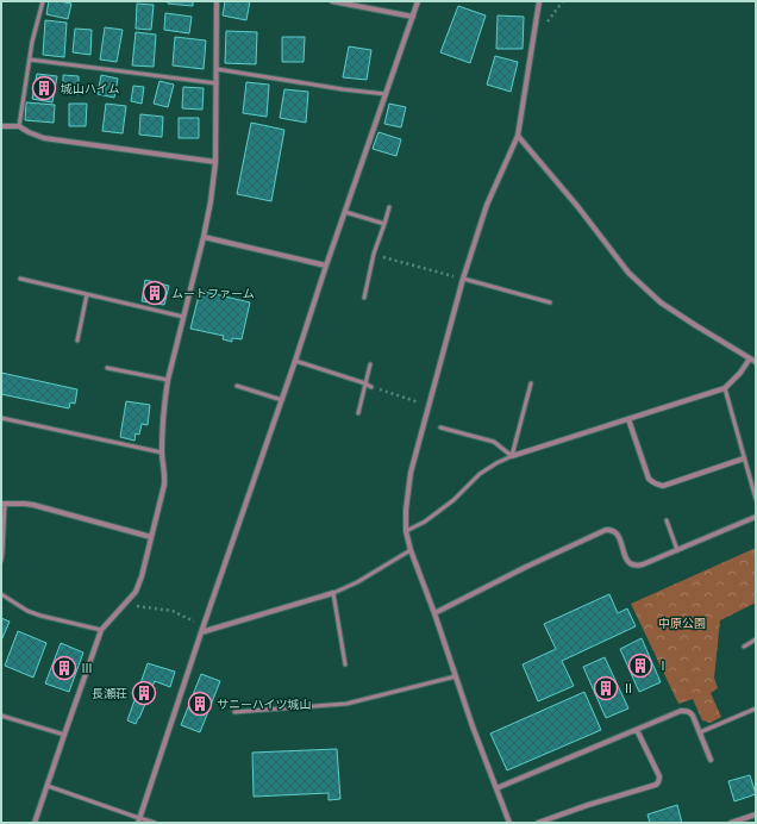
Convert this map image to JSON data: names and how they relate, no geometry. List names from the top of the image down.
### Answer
{
  "parks": ["中原公園"],
  "places": {
    "building": [
      "城山ハイム",
      "ムートファーム",
      "Ⅰ",
      "Ⅲ",
      "Ⅱ",
      "長瀬荘",
      "サニーハイツ城山"
    ]
  }
}
